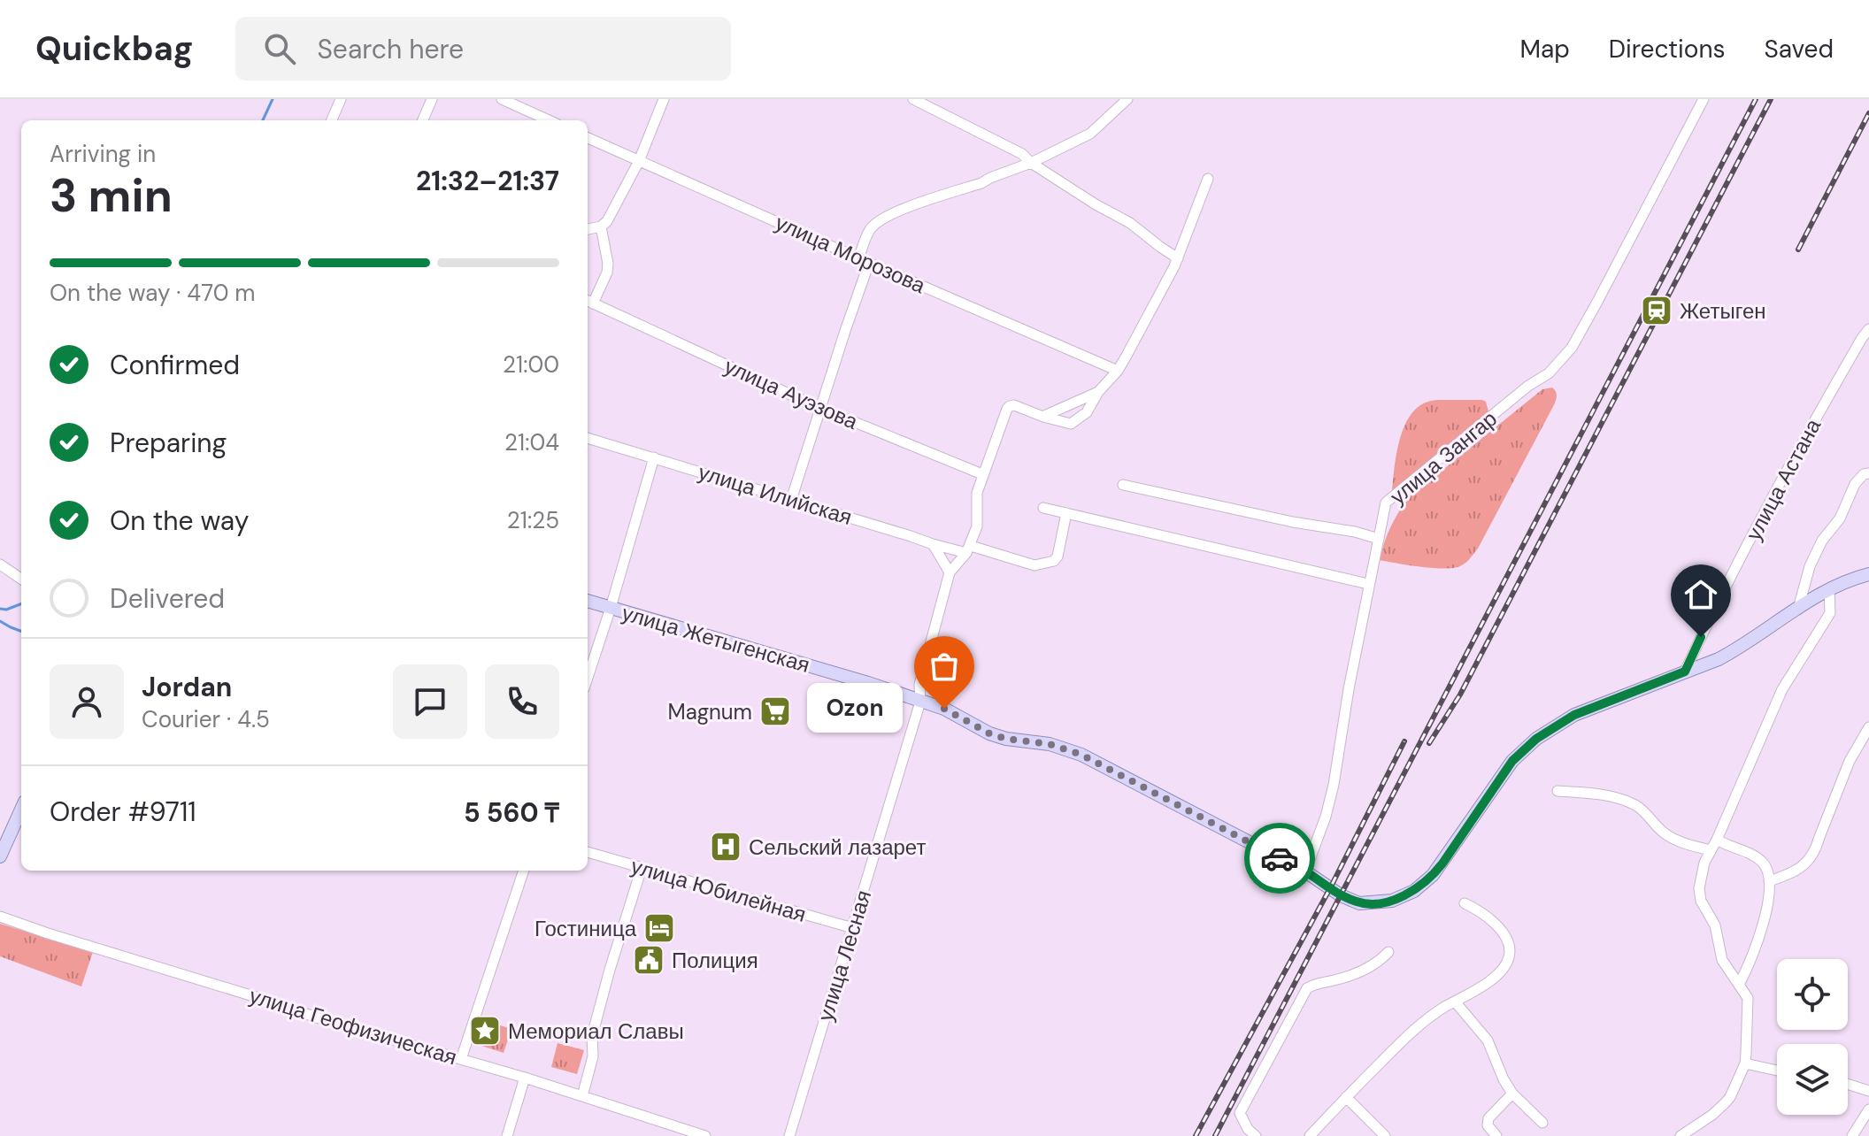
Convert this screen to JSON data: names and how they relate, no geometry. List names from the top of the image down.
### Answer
{
  "streets": {
    "main road": ["улица Жетыгенская"],
    "street": [
      "улица Морозова",
      "улица Ауэзова",
      "улица Зангар",
      "улица Астана",
      "улица Илийская",
      "улица Юбилейная",
      "улица Лесная",
      "улица Геофизическая"
    ]
  },
  "crossings": [
    ["улица Ауэзова", "улица Лесная"],
    ["улица Зангар", "улица Жетыгенская"],
    ["улица Астана", "улица Жетыгенская"],
    ["улица Илийская", "улица Лесная"],
    ["улица Жетыгенская", "улица Лесная"],
    ["улица Юбилейная", "улица Лесная"]
  ],
  "places": {
    "station": ["Жетыген"],
    "other": ["Ozon"],
    "supermarket": ["Magnum"],
    "hospital": ["Сельский лазарет"],
    "hotel": ["Гостиница"],
    "public building": ["Полиция"],
    "place": ["Мемориал Славы"]
  },
  "page": {
    "header": "Quickbag",
    "search": "Search here",
    "nav": ["Map", "Directions", "Saved"],
    "heading": ["3 min", "Arriving in", "21:32–21:37"],
    "panel": [
      "Jordan",
      "Courier · 4.5",
      "Order #9711",
      "5 560 ₸"
    ],
    "bar": "On the way · 470 m",
    "list": [
      ["Confirmed", "21:00"],
      ["Preparing", "21:04"],
      ["On the way", "21:25"],
      "Delivered"
    ],
    "bubble": "Ozon"
  }
}
